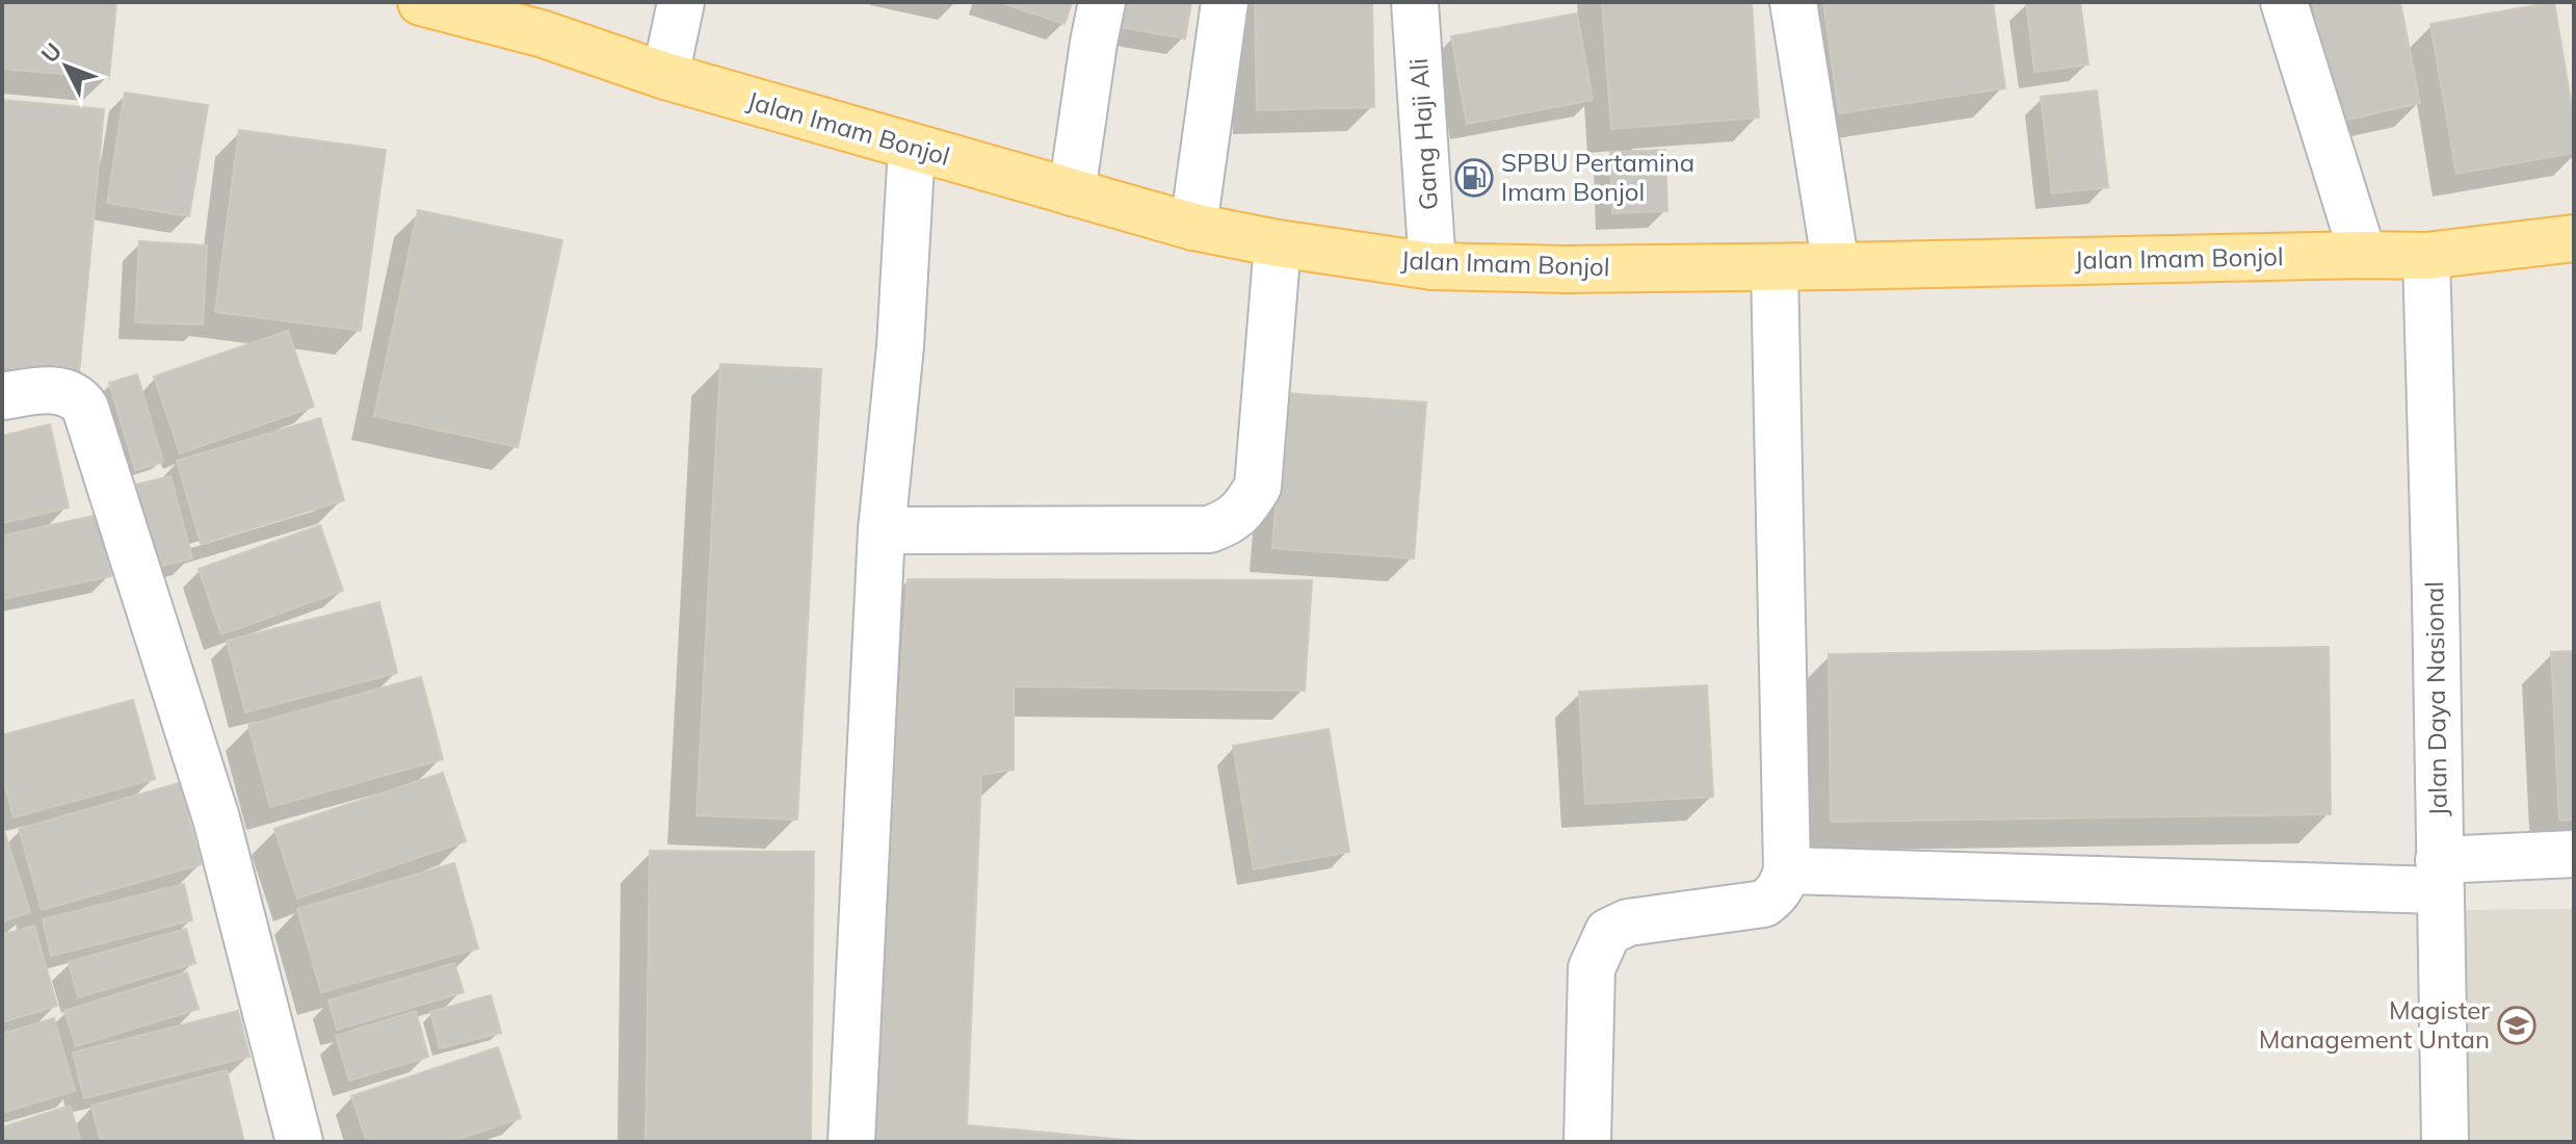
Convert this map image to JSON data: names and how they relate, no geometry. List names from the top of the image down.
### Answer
{
  "streets": {
    "main road": ["Jalan Imam Bonjol"],
    "street": ["Gang Haji Ali", "Jalan Daya Nasional"]
  },
  "crossings": [
    ["Jalan Imam Bonjol", "Gang Haji Ali"],
    ["Jalan Imam Bonjol", "Jalan Daya Nasional"]
  ],
  "places": {
    "fuel station": ["SPBU Pertamina Imam Bonjol"],
    "school or university": ["Magister Management Untan"]
  },
  "north": "top left"
}
